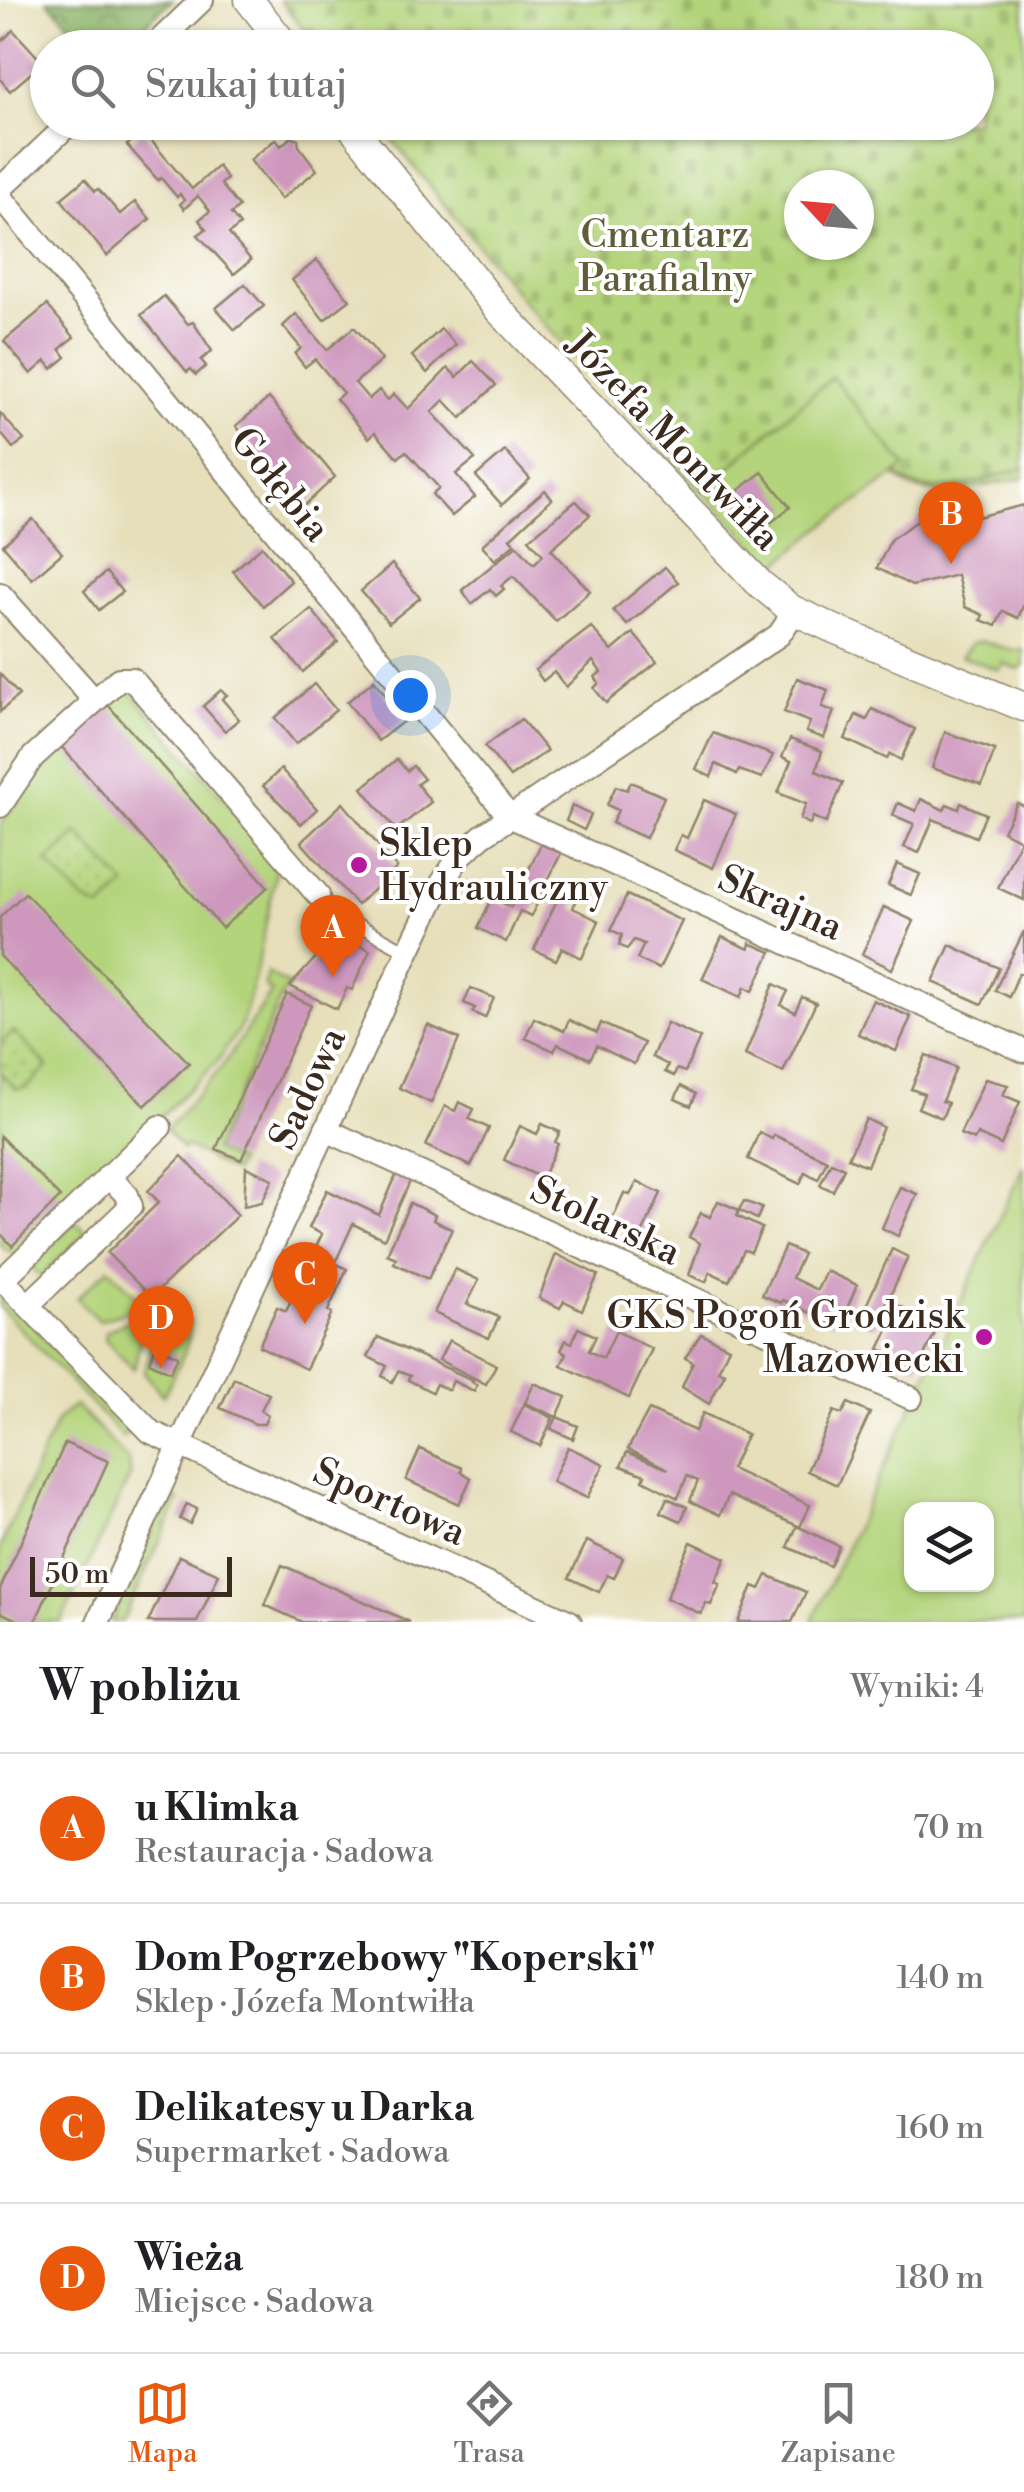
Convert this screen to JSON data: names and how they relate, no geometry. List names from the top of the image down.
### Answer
{
  "streets": {
    "street": [
      "Józefa Montwiłła",
      "Gołębia",
      "Skrajna",
      "Sadowa",
      "Stolarska",
      "Sportowa"
    ]
  },
  "crossings": [
    ["Józefa Montwiłła", "Sadowa"],
    ["Gołębia", "Skrajna"],
    ["Gołębia", "Sadowa"],
    ["Skrajna", "Sadowa"],
    ["Sadowa", "Stolarska"],
    ["Sadowa", "Sportowa"]
  ],
  "parks": ["Cmentarz Parafialny"],
  "places": ["Sklep Hydrauliczny", "GKS Pogoń Grodzisk Mazowiecki"],
  "scale_bar": "50 m",
  "north": "top left",
  "page": {
    "search": "Szukaj tutaj",
    "pins": [
      "B",
      "A",
      "C",
      "D"
    ],
    "scale": "50 m",
    "heading": ["W pobliżu", "Wyniki: 4"],
    "list": [
      {
        "mark": "A",
        "name": "u Klimka",
        "note": "Restauracja · Sadowa",
        "value": "70 m"
      },
      {
        "mark": "B",
        "name": "Dom Pogrzebowy \"Koperski\"",
        "note": "Sklep · Józefa Montwiłła",
        "value": "140 m"
      },
      {
        "mark": "C",
        "name": "Delikatesy u Darka",
        "note": "Supermarket · Sadowa",
        "value": "160 m"
      },
      {
        "mark": "D",
        "name": "Wieża",
        "note": "Miejsce · Sadowa",
        "value": "180 m"
      }
    ],
    "nav": ["Mapa", "Trasa", "Zapisane"]
  }
}
